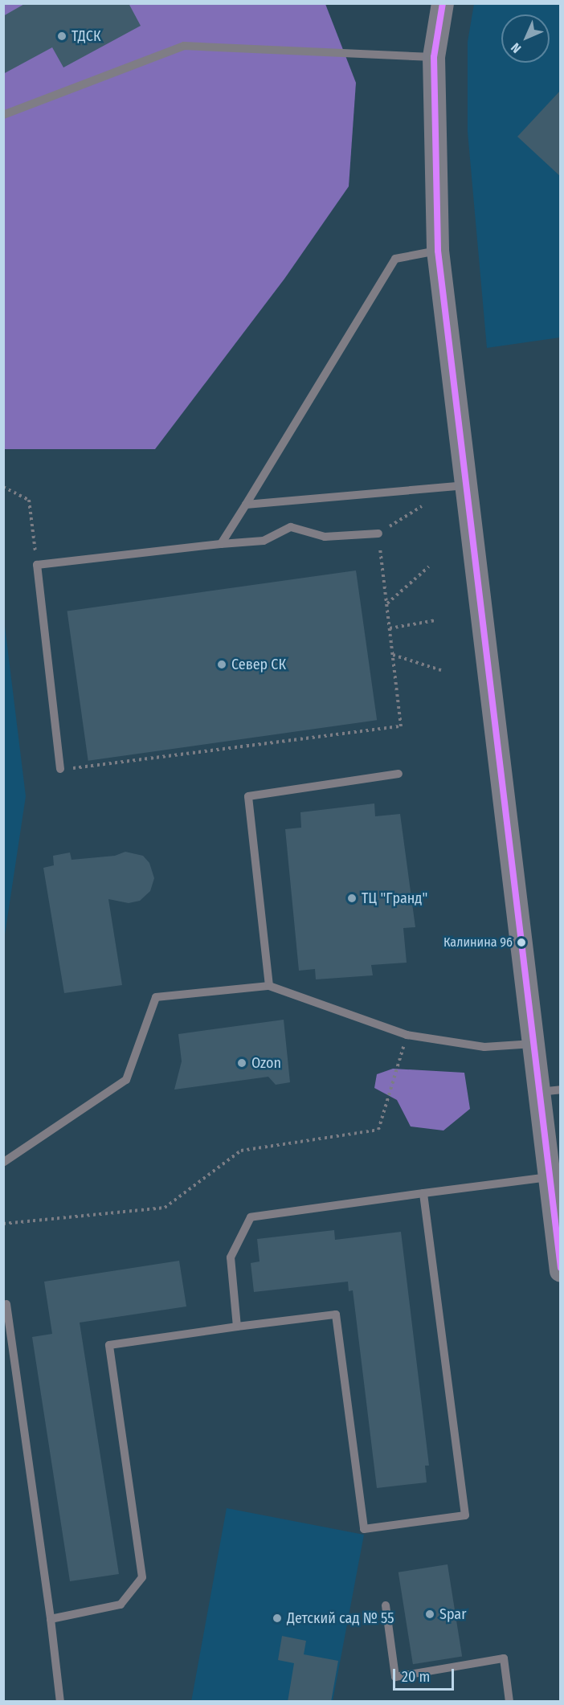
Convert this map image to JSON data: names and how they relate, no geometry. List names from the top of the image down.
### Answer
{
  "places": [
    "ТДСК",
    "Север СК",
    "ТЦ \"Гранд\"",
    "Калинина 96",
    "Ozon",
    "Spar",
    "Детский сад № 55"
  ],
  "scale_bar": "20 m",
  "north": "bottom left"
}
